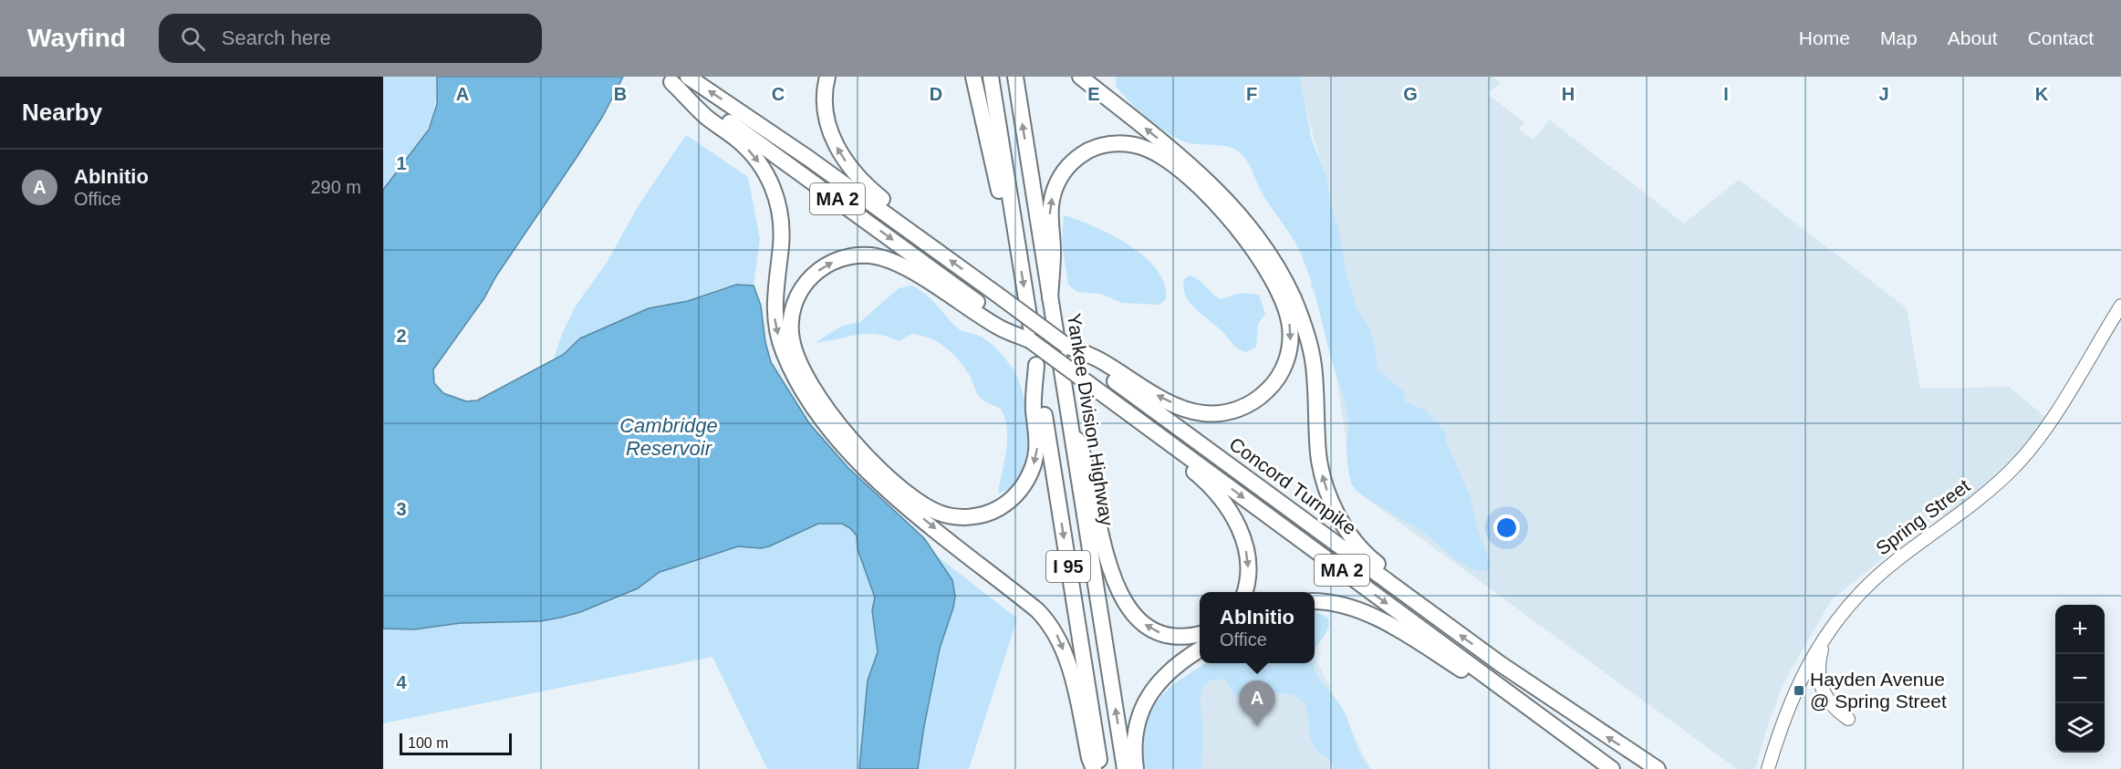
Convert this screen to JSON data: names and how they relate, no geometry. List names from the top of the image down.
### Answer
{
  "streets": {
    "highway": [
      "MA 2",
      "Yankee Division Highway",
      "Concord Turnpike",
      "I 95"
    ],
    "main road": ["Spring Street"]
  },
  "crossings": [
    ["MA 2", "Concord Turnpike"]
  ],
  "water": ["Cambridge Reservoir"],
  "places": {
    "transit": ["Hayden Avenue @ Spring Street"]
  },
  "scale_bar": "100 m",
  "page": {
    "header": "Wayfind",
    "search": "Search here",
    "nav": [
      "Home",
      "Map",
      "About",
      "Contact"
    ],
    "heading": "Nearby",
    "list": [
      {
        "mark": "A",
        "name": "AbInitio",
        "note": "Office",
        "value": "290 m"
      }
    ],
    "popup": ["AbInitio", "Office"],
    "map_buttons": ["+", "−"],
    "pins": "A",
    "scale": "100 m"
  },
  "grid": {
    "columns": [
      "A",
      "B",
      "C",
      "D",
      "E",
      "F",
      "G",
      "H",
      "I",
      "J",
      "K"
    ],
    "rows": [
      "1",
      "2",
      "3",
      "4"
    ]
  }
}
